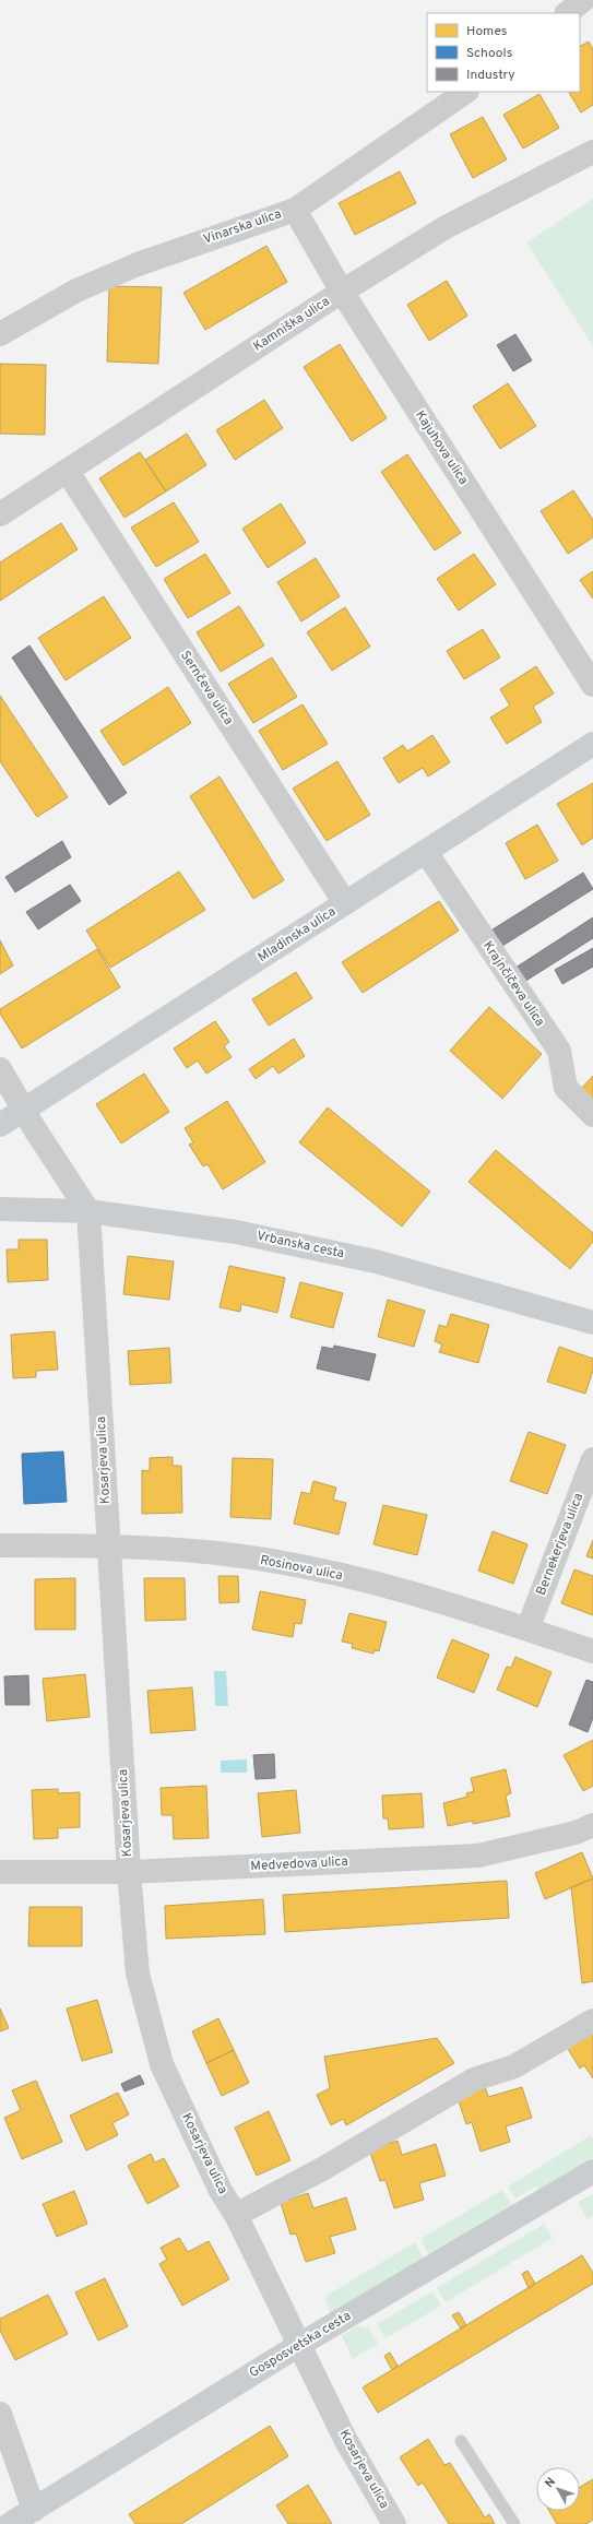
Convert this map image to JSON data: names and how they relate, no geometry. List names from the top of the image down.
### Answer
{
  "streets": {
    "street": [
      "Vinarska ulica",
      "Kamniška ulica",
      "Kajuhova ulica",
      "Sernčeva ulica",
      "Mladinska ulica",
      "Krajnčičeva ulica",
      "Vrbanska cesta",
      "Kosarjeva ulica",
      "Bernekerjeva ulica",
      "Rosinova ulica",
      "Medvedova ulica",
      "Gosposvetska cesta"
    ]
  },
  "crossings": [
    ["Vinarska ulica", "Kajuhova ulica"],
    ["Kamniška ulica", "Kajuhova ulica"],
    ["Kamniška ulica", "Sernčeva ulica"],
    ["Sernčeva ulica", "Mladinska ulica"],
    ["Mladinska ulica", "Krajnčičeva ulica"],
    ["Mladinska ulica", "Kosarjeva ulica"],
    ["Vrbanska cesta", "Kosarjeva ulica"],
    ["Kosarjeva ulica", "Rosinova ulica"],
    ["Kosarjeva ulica", "Medvedova ulica"],
    ["Kosarjeva ulica", "Gosposvetska cesta"],
    ["Bernekerjeva ulica", "Rosinova ulica"]
  ],
  "legend": ["Homes", "Schools", "Industry"],
  "north": "top left"
}
